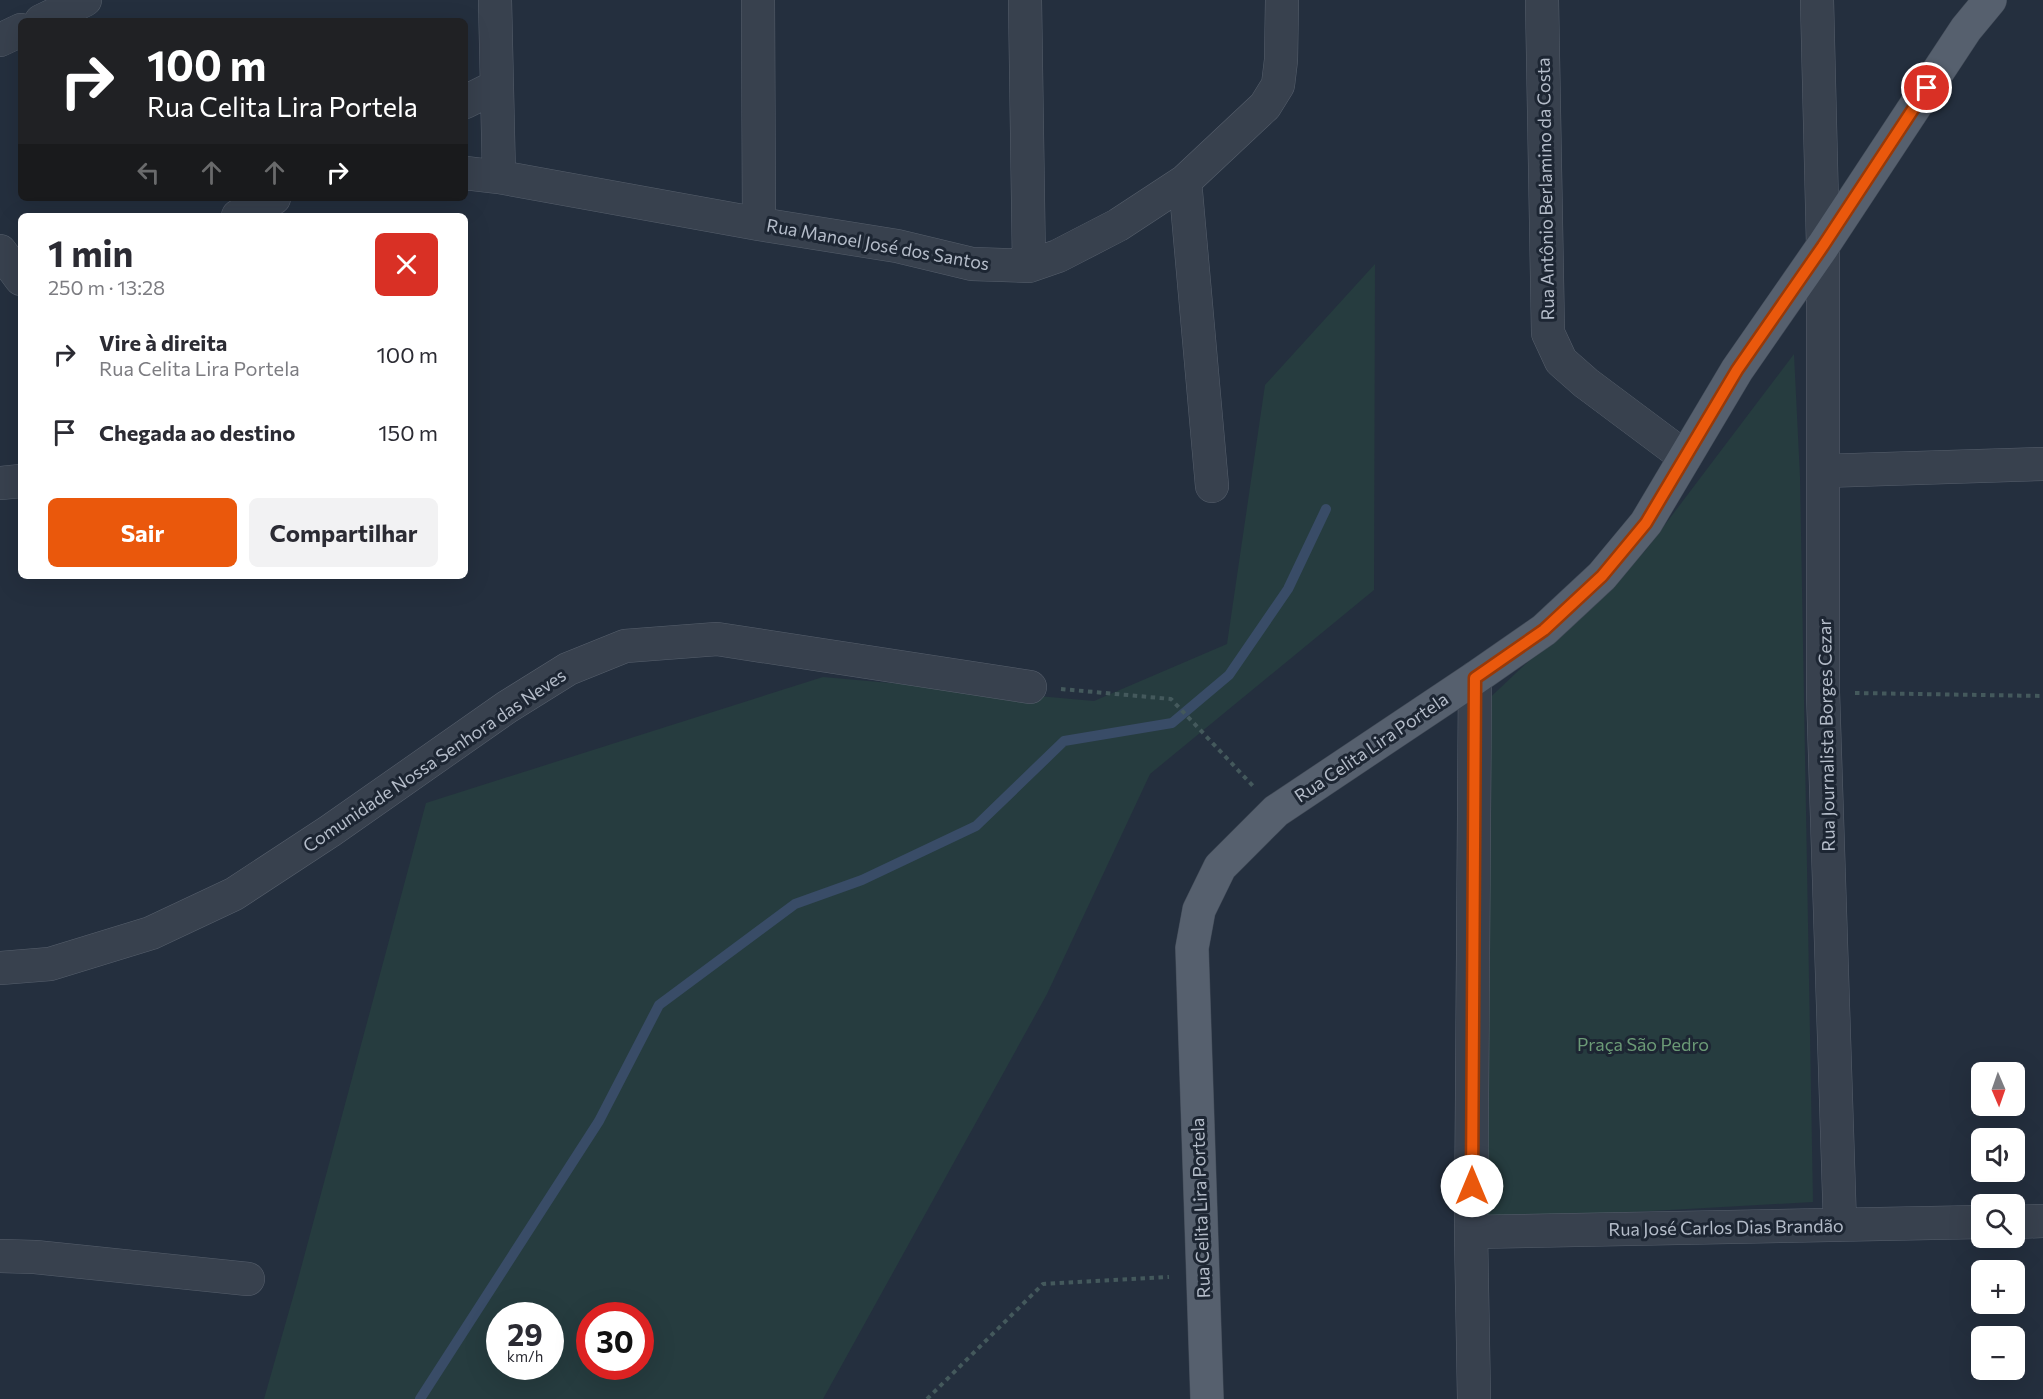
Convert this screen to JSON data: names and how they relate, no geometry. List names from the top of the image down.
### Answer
{
  "streets": {
    "main road": ["Rua Celita Lira Portela"],
    "street": [
      "Rua Antônio Berlamino da Costa",
      "Rua Manoel José dos Santos",
      "Rua Journalista Borges Cezar",
      "Comunidade Nossa Senhora das Neves",
      "Rua José Carlos Dias Brandão"
    ]
  },
  "crossings": [
    ["Rua Antônio Berlamino da Costa", "Rua Celita Lira Portela"],
    ["Rua Journalista Borges Cezar", "Rua Celita Lira Portela"],
    ["Rua Journalista Borges Cezar", "Rua José Carlos Dias Brandão"]
  ],
  "parks": ["Praça São Pedro"],
  "north": "bottom",
  "page": {
    "turn": ["100 m", "Rua Celita Lira Portela"],
    "heading": ["1 min", "250 m · 13:28"],
    "list": [
      {
        "name": "Vire à direita",
        "note": "Rua Celita Lira Portela",
        "value": "100 m"
      },
      {
        "name": "Chegada ao destino",
        "value": "150 m"
      }
    ],
    "buttons": ["Sair", "Compartilhar"],
    "map_buttons": ["+", "−"],
    "speed": "29 km/h",
    "limit": "30"
  }
}
